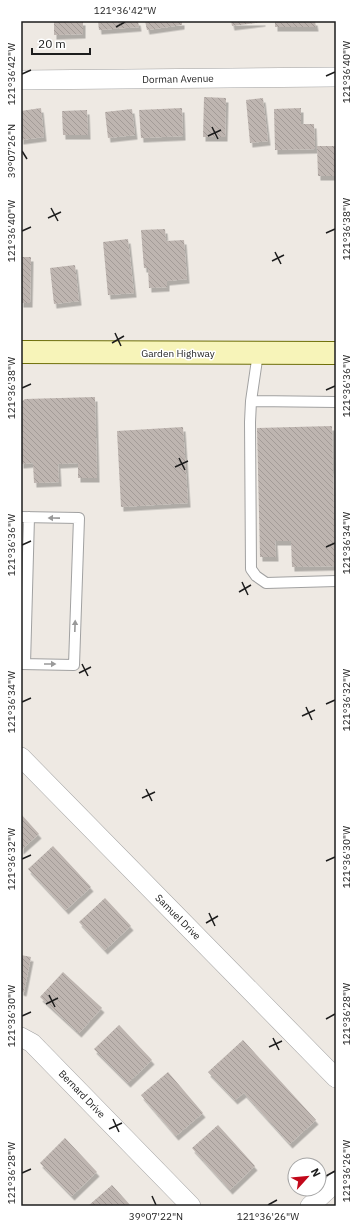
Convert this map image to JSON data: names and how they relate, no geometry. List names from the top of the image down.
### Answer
{
  "streets": {
    "main road": ["Garden Highway"],
    "street": ["Dorman Avenue", "Samuel Drive", "Bernard Drive"]
  },
  "scale_bar": "20 m",
  "north": "top right",
  "coordinates": [
    "121°36'42\"W",
    "121°36'40\"W",
    "39°07'26\"N",
    "121°36'38\"W",
    "121°36'36\"W",
    "121°36'34\"W",
    "121°36'32\"W",
    "121°36'30\"W",
    "121°36'28\"W",
    "121°36'26\"W",
    "39°07'22\"N"
  ]
}
